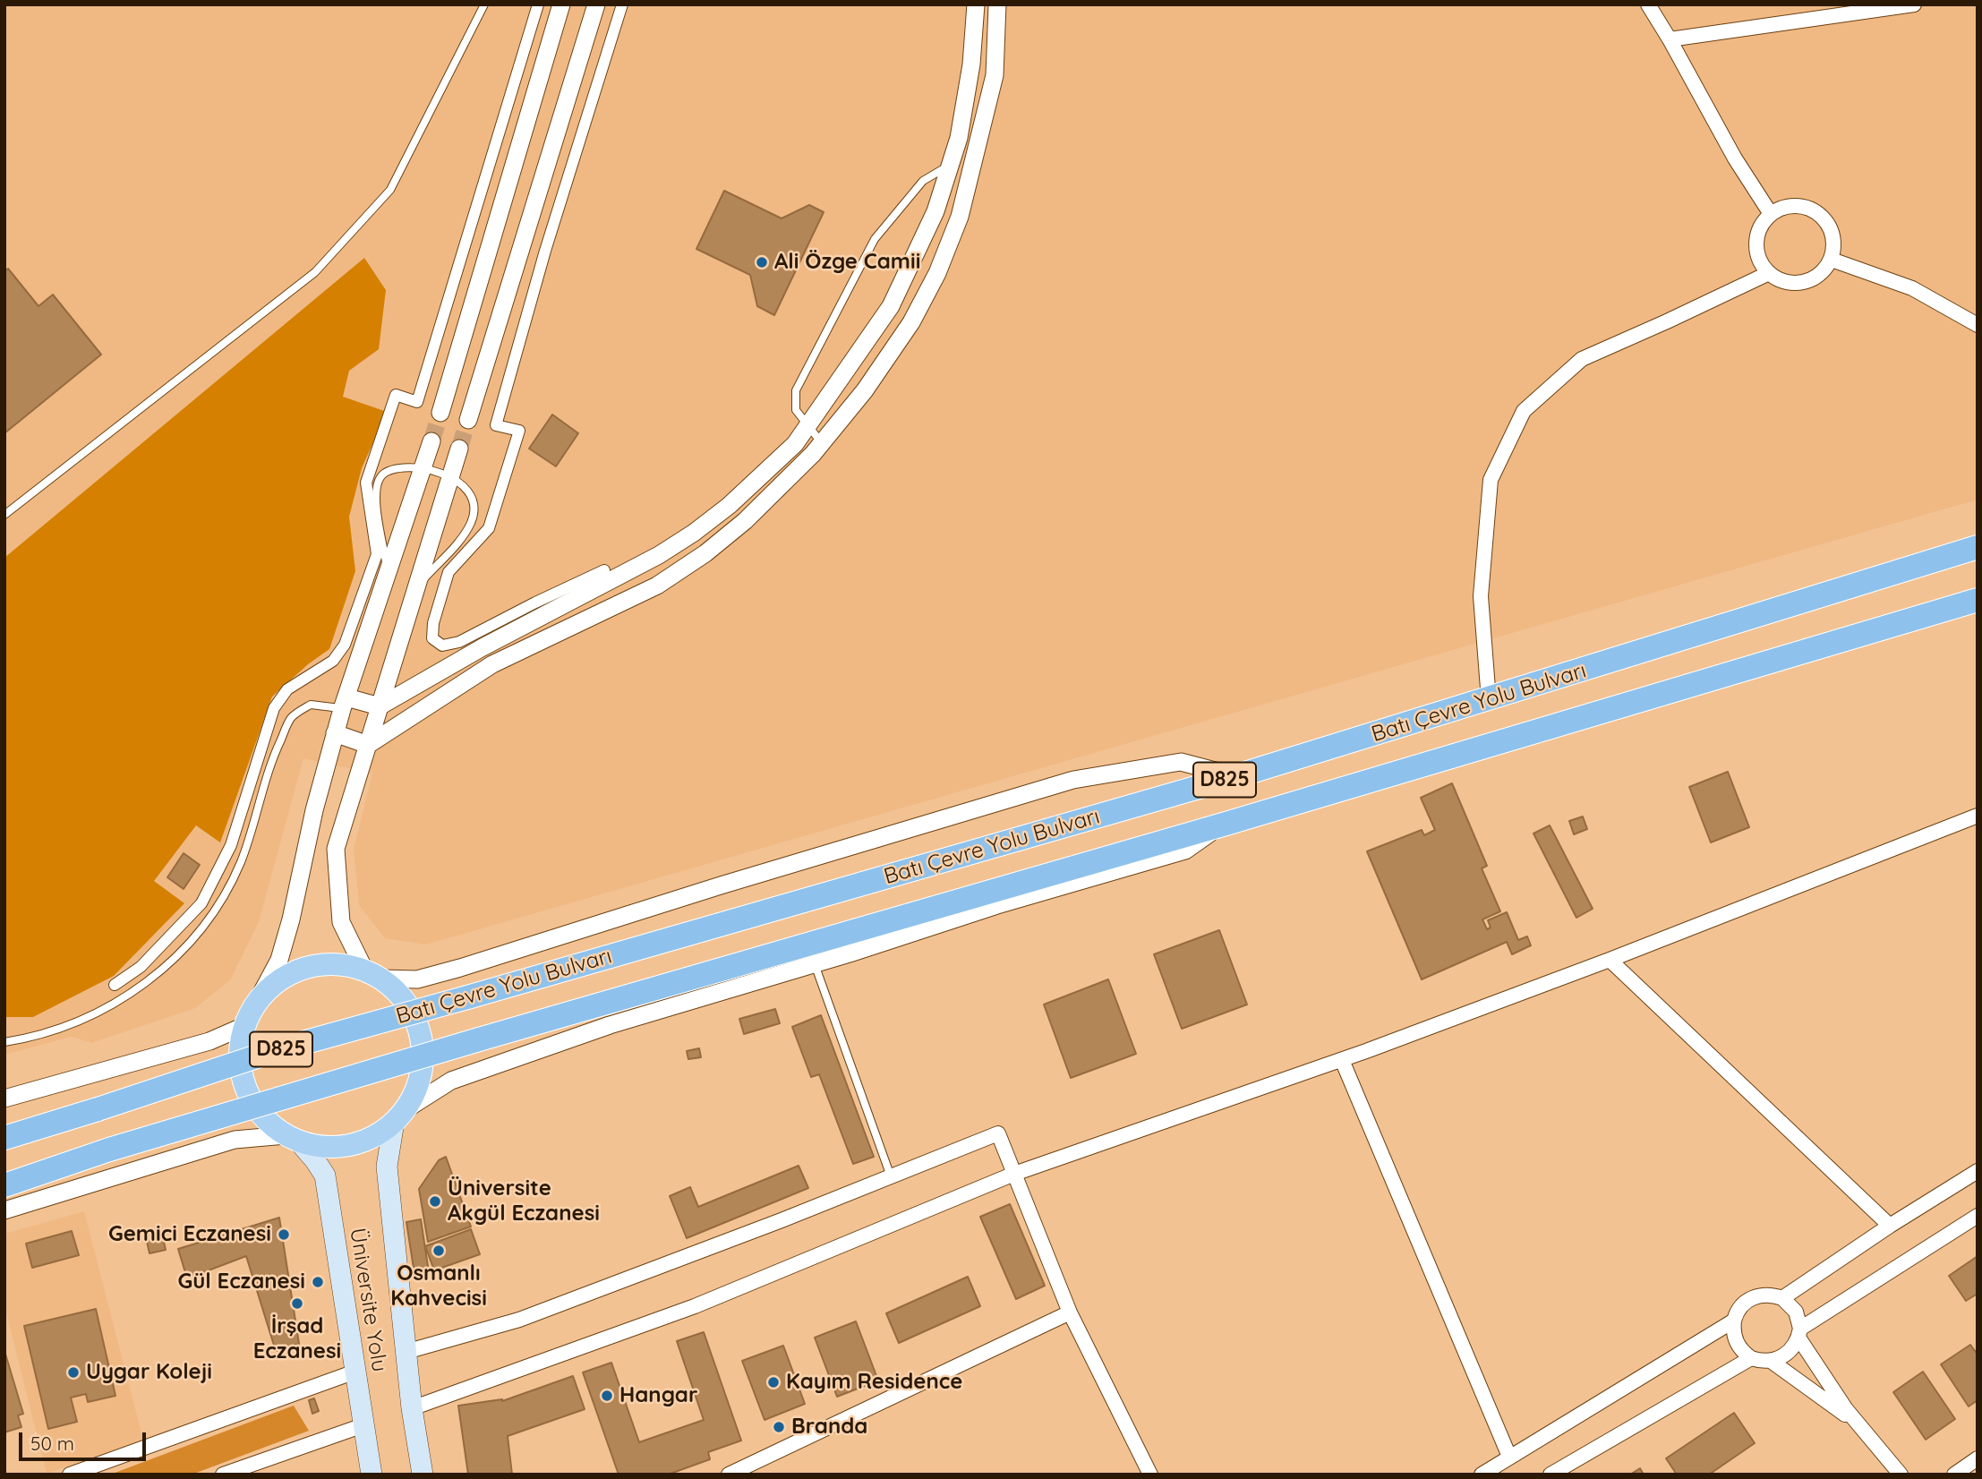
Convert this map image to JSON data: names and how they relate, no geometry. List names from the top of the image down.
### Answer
{
  "streets": {
    "highway": ["Batı Çevre Yolu Bulvarı", "D825"],
    "main road": ["Üniversite Yolu"]
  },
  "places": [
    "Ali Özge Camii",
    "Üniversite Akgül Eczanesi",
    "Gemici Eczanesi",
    "Osmanlı Kahvecisi",
    "Gül Eczanesi",
    "İrşad Eczanesi",
    "Uygar Koleji",
    "Kayım Residence",
    "Hangar",
    "Branda"
  ],
  "scale_bar": "50 m"
}
